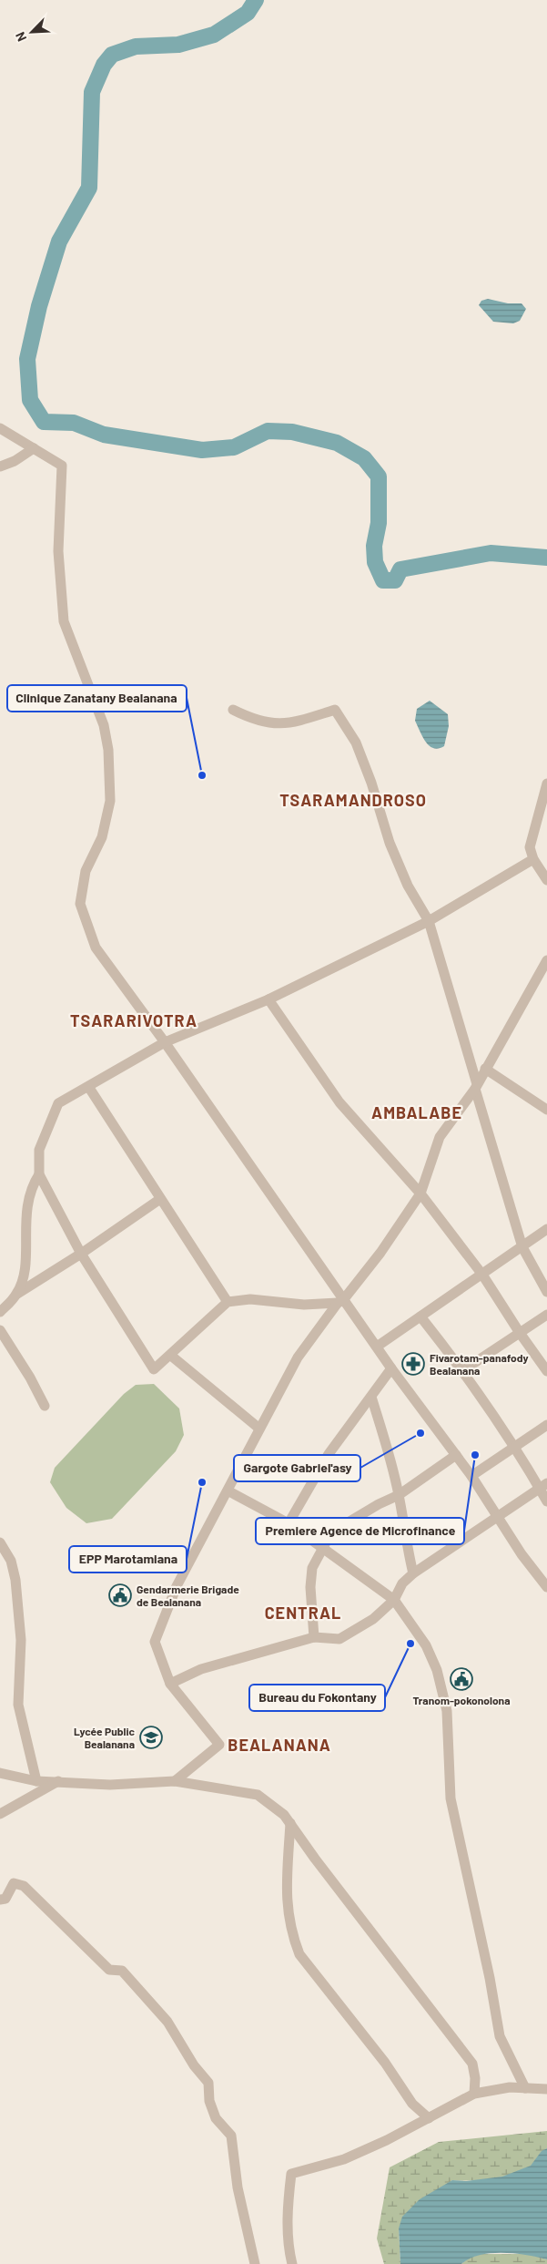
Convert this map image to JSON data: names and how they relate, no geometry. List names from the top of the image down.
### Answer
{
  "districts": [
    "TSARAMANDROSO",
    "TSARARIVOTRA",
    "AMBALABE",
    "CENTRAL",
    "BEALANANA"
  ],
  "places": {
    "other": [
      "Clinique Zanatany Bealanana",
      "Gargote Gabriel'asy",
      "Premiere Agence de Microfinance",
      "EPP Marotamiana",
      "Bureau du Fokontany"
    ],
    "pharmacy": ["Fivarotam-panafody Bealanana"],
    "public building": ["Gendarmerie Brigade de Bealanana", "Tranom-pokonolona"],
    "school or university": ["Lycée Public Bealanana"]
  },
  "north": "bottom left"
}
